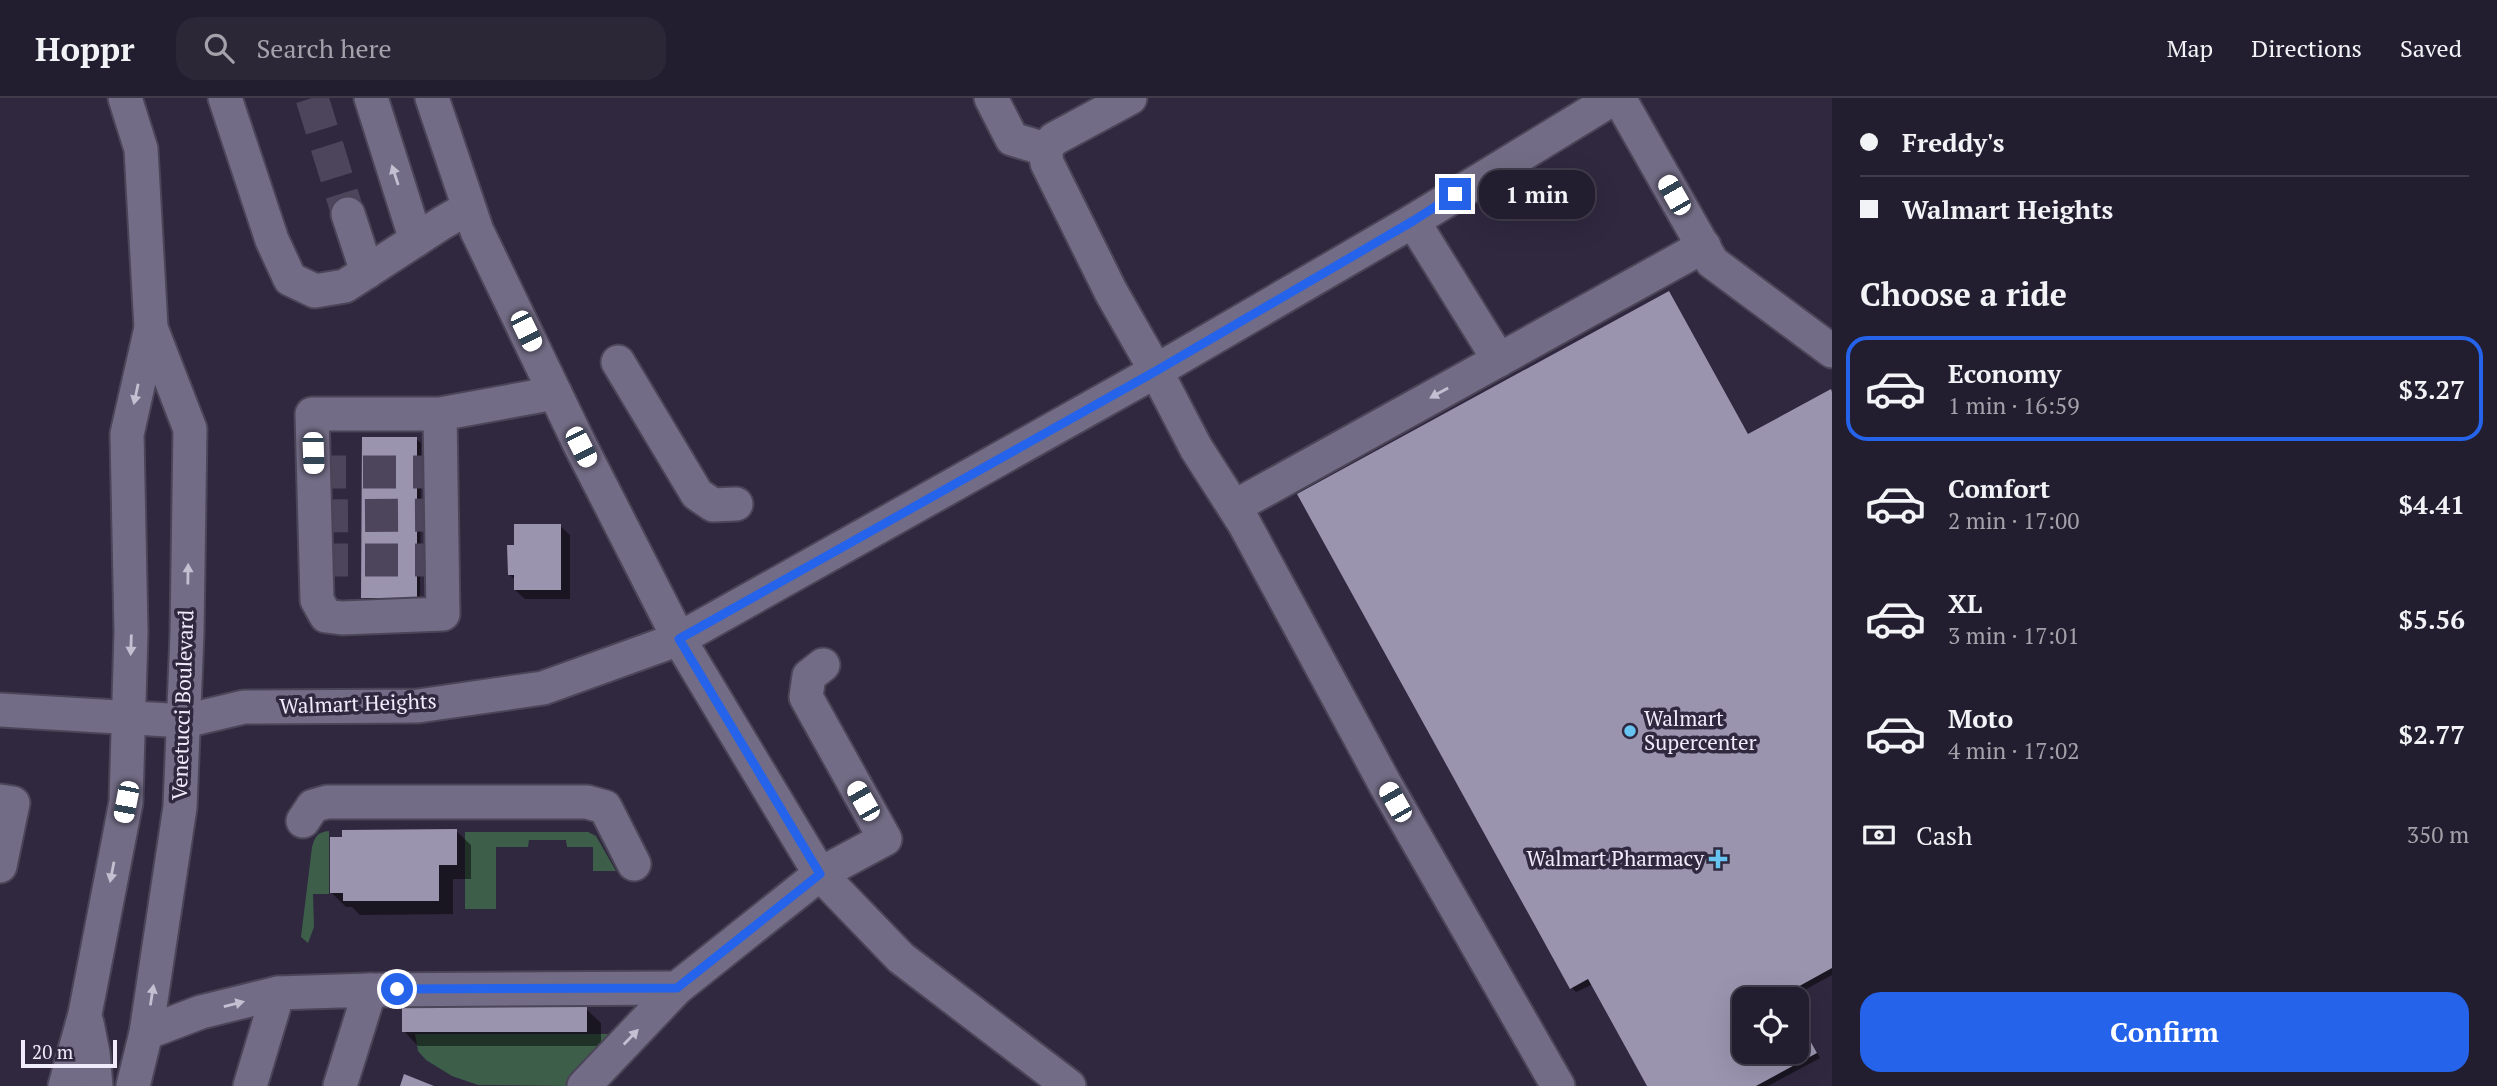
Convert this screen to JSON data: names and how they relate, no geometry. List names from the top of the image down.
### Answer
{
  "streets": {
    "street": ["Walmart Heights", "Venetucci Boulevard"]
  },
  "crossings": [
    ["Walmart Heights", "Venetucci Boulevard"]
  ],
  "places": {
    "other": ["Walmart Supercenter"],
    "health": ["Walmart Pharmacy"]
  },
  "scale_bar": "20 m",
  "page": {
    "header": "Hoppr",
    "search": "Search here",
    "nav": ["Map", "Directions", "Saved"],
    "banner": ["Freddy's", "Walmart Heights"],
    "bubble": "1 min",
    "heading": "Choose a ride",
    "list": [
      {
        "name": "Economy",
        "note": "1 min · 16:59",
        "value": "$3.27"
      },
      {
        "name": "Comfort",
        "note": "2 min · 17:00",
        "value": "$4.41"
      },
      {
        "name": "XL",
        "note": "3 min · 17:01",
        "value": "$5.56"
      },
      {
        "name": "Moto",
        "note": "4 min · 17:02",
        "value": "$2.77"
      }
    ],
    "pay": ["Cash", "350 m"],
    "buttons": "Confirm",
    "scale": "20 m"
  }
}
